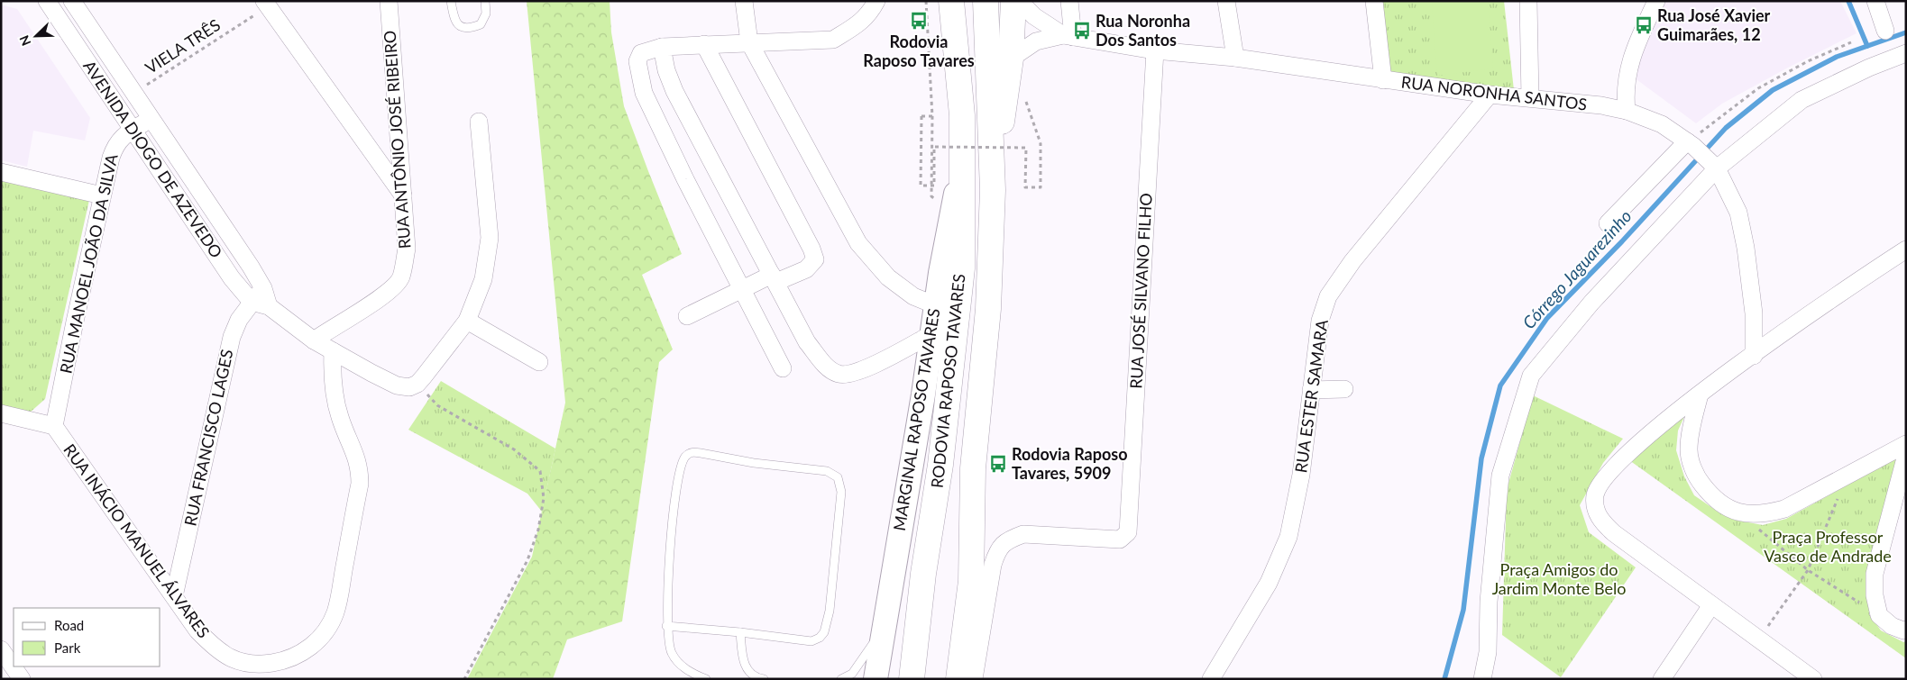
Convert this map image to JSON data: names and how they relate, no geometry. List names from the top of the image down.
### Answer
{
  "streets": {
    "highway": ["RODOVIA RAPOSO TAVARES"],
    "main road": ["MARGINAL RAPOSO TAVARES"],
    "street": [
      "RUA NORONHA SANTOS",
      "RUA ANTÔNIO JOSÉ RIBEIRO",
      "AVENIDA DIOGO DE AZEVEDO",
      "RUA MANOEL JOÃO DA SILVA",
      "RUA JOSÉ SILVANO FILHO",
      "RUA ESTER SAMARA",
      "RUA FRANCISCO LAGES",
      "RUA INÁCIO MANUEL ÁLVARES"
    ],
    "path": ["VIELA TRÊS"]
  },
  "crossings": [
    ["VIELA TRÊS", "AVENIDA DIOGO DE AZEVEDO"],
    ["RUA NORONHA SANTOS", "RUA JOSÉ SILVANO FILHO"],
    ["RUA NORONHA SANTOS", "RUA ESTER SAMARA"],
    ["AVENIDA DIOGO DE AZEVEDO", "RUA MANOEL JOÃO DA SILVA"],
    ["AVENIDA DIOGO DE AZEVEDO", "RUA FRANCISCO LAGES"],
    ["RUA MANOEL JOÃO DA SILVA", "RUA INÁCIO MANUEL ÁLVARES"],
    ["RODOVIA RAPOSO TAVARES", "MARGINAL RAPOSO TAVARES"],
    ["RUA FRANCISCO LAGES", "RUA INÁCIO MANUEL ÁLVARES"]
  ],
  "water": ["Córrego Jaguarezinho"],
  "parks": ["Praça Professor Vasco de Andrade", "Praça Amigos do Jardim Monte Belo"],
  "places": {
    "bus stop": [
      "Rodovia Raposo Tavares",
      "Rua José Xavier Guimarães, 12",
      "Rua Noronha Dos Santos",
      "Rodovia Raposo Tavares, 5909"
    ]
  },
  "legend": ["Road", "Park"],
  "north": "bottom left"
}
